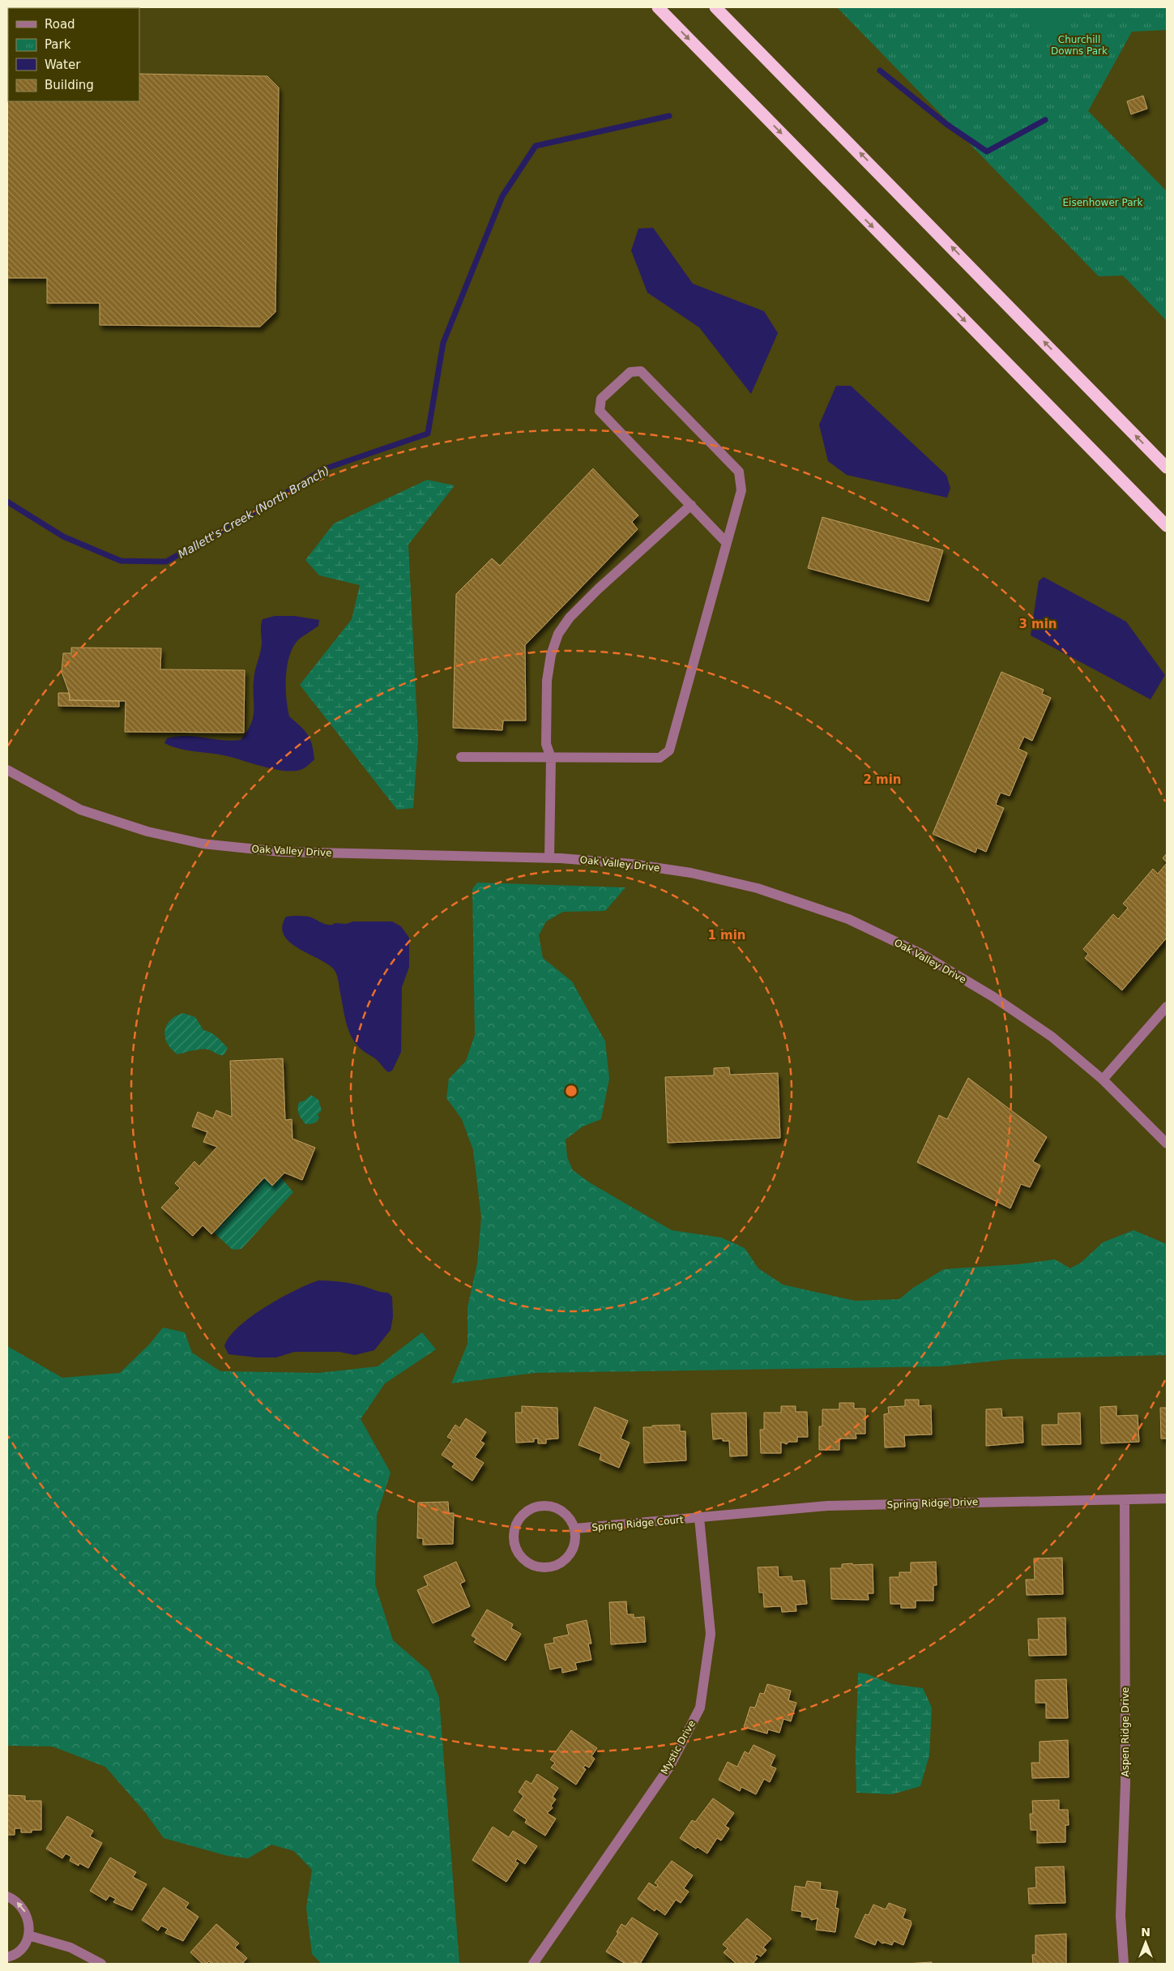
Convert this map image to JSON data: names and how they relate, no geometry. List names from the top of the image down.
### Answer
{
  "streets": {
    "street": [
      "Oak Valley Drive",
      "Spring Ridge Drive",
      "Spring Ridge Court",
      "Aspen Ridge Drive",
      "Mystic Drive"
    ]
  },
  "crossings": [
    ["Spring Ridge Drive", "Spring Ridge Court"],
    ["Spring Ridge Drive", "Aspen Ridge Drive"],
    ["Spring Ridge Drive", "Mystic Drive"],
    ["Spring Ridge Court", "Mystic Drive"]
  ],
  "water": ["Mallett's Creek (North Branch)"],
  "parks": ["Churchill Downs Park", "Eisenhower Park"],
  "legend": [
    "Road",
    "Park",
    "Water",
    "Building"
  ],
  "north": "top",
  "rings": ["3 min", "2 min", "1 min"]
}
